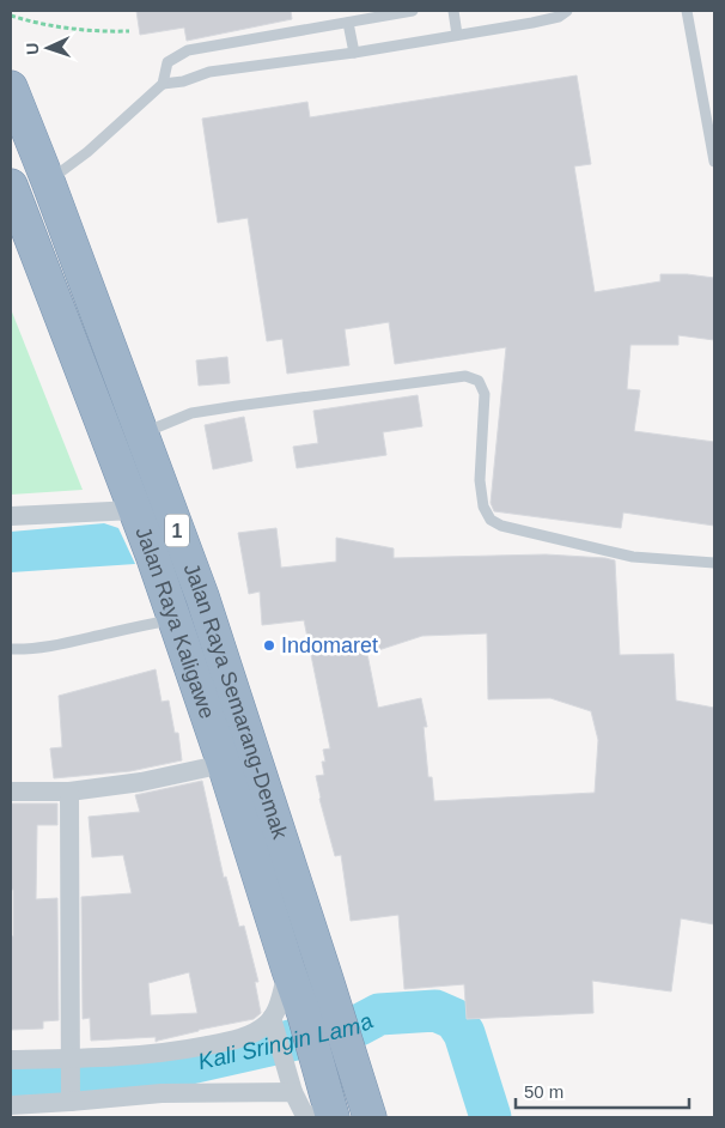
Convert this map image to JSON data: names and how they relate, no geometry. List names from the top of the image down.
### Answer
{
  "streets": {
    "highway": ["1", "Jalan Raya Kaligawe", "Jalan Raya Semarang-Demak"]
  },
  "water": ["Kali Sringin Lama"],
  "places": ["Indomaret"],
  "scale_bar": "50 m",
  "north": "left"
}
